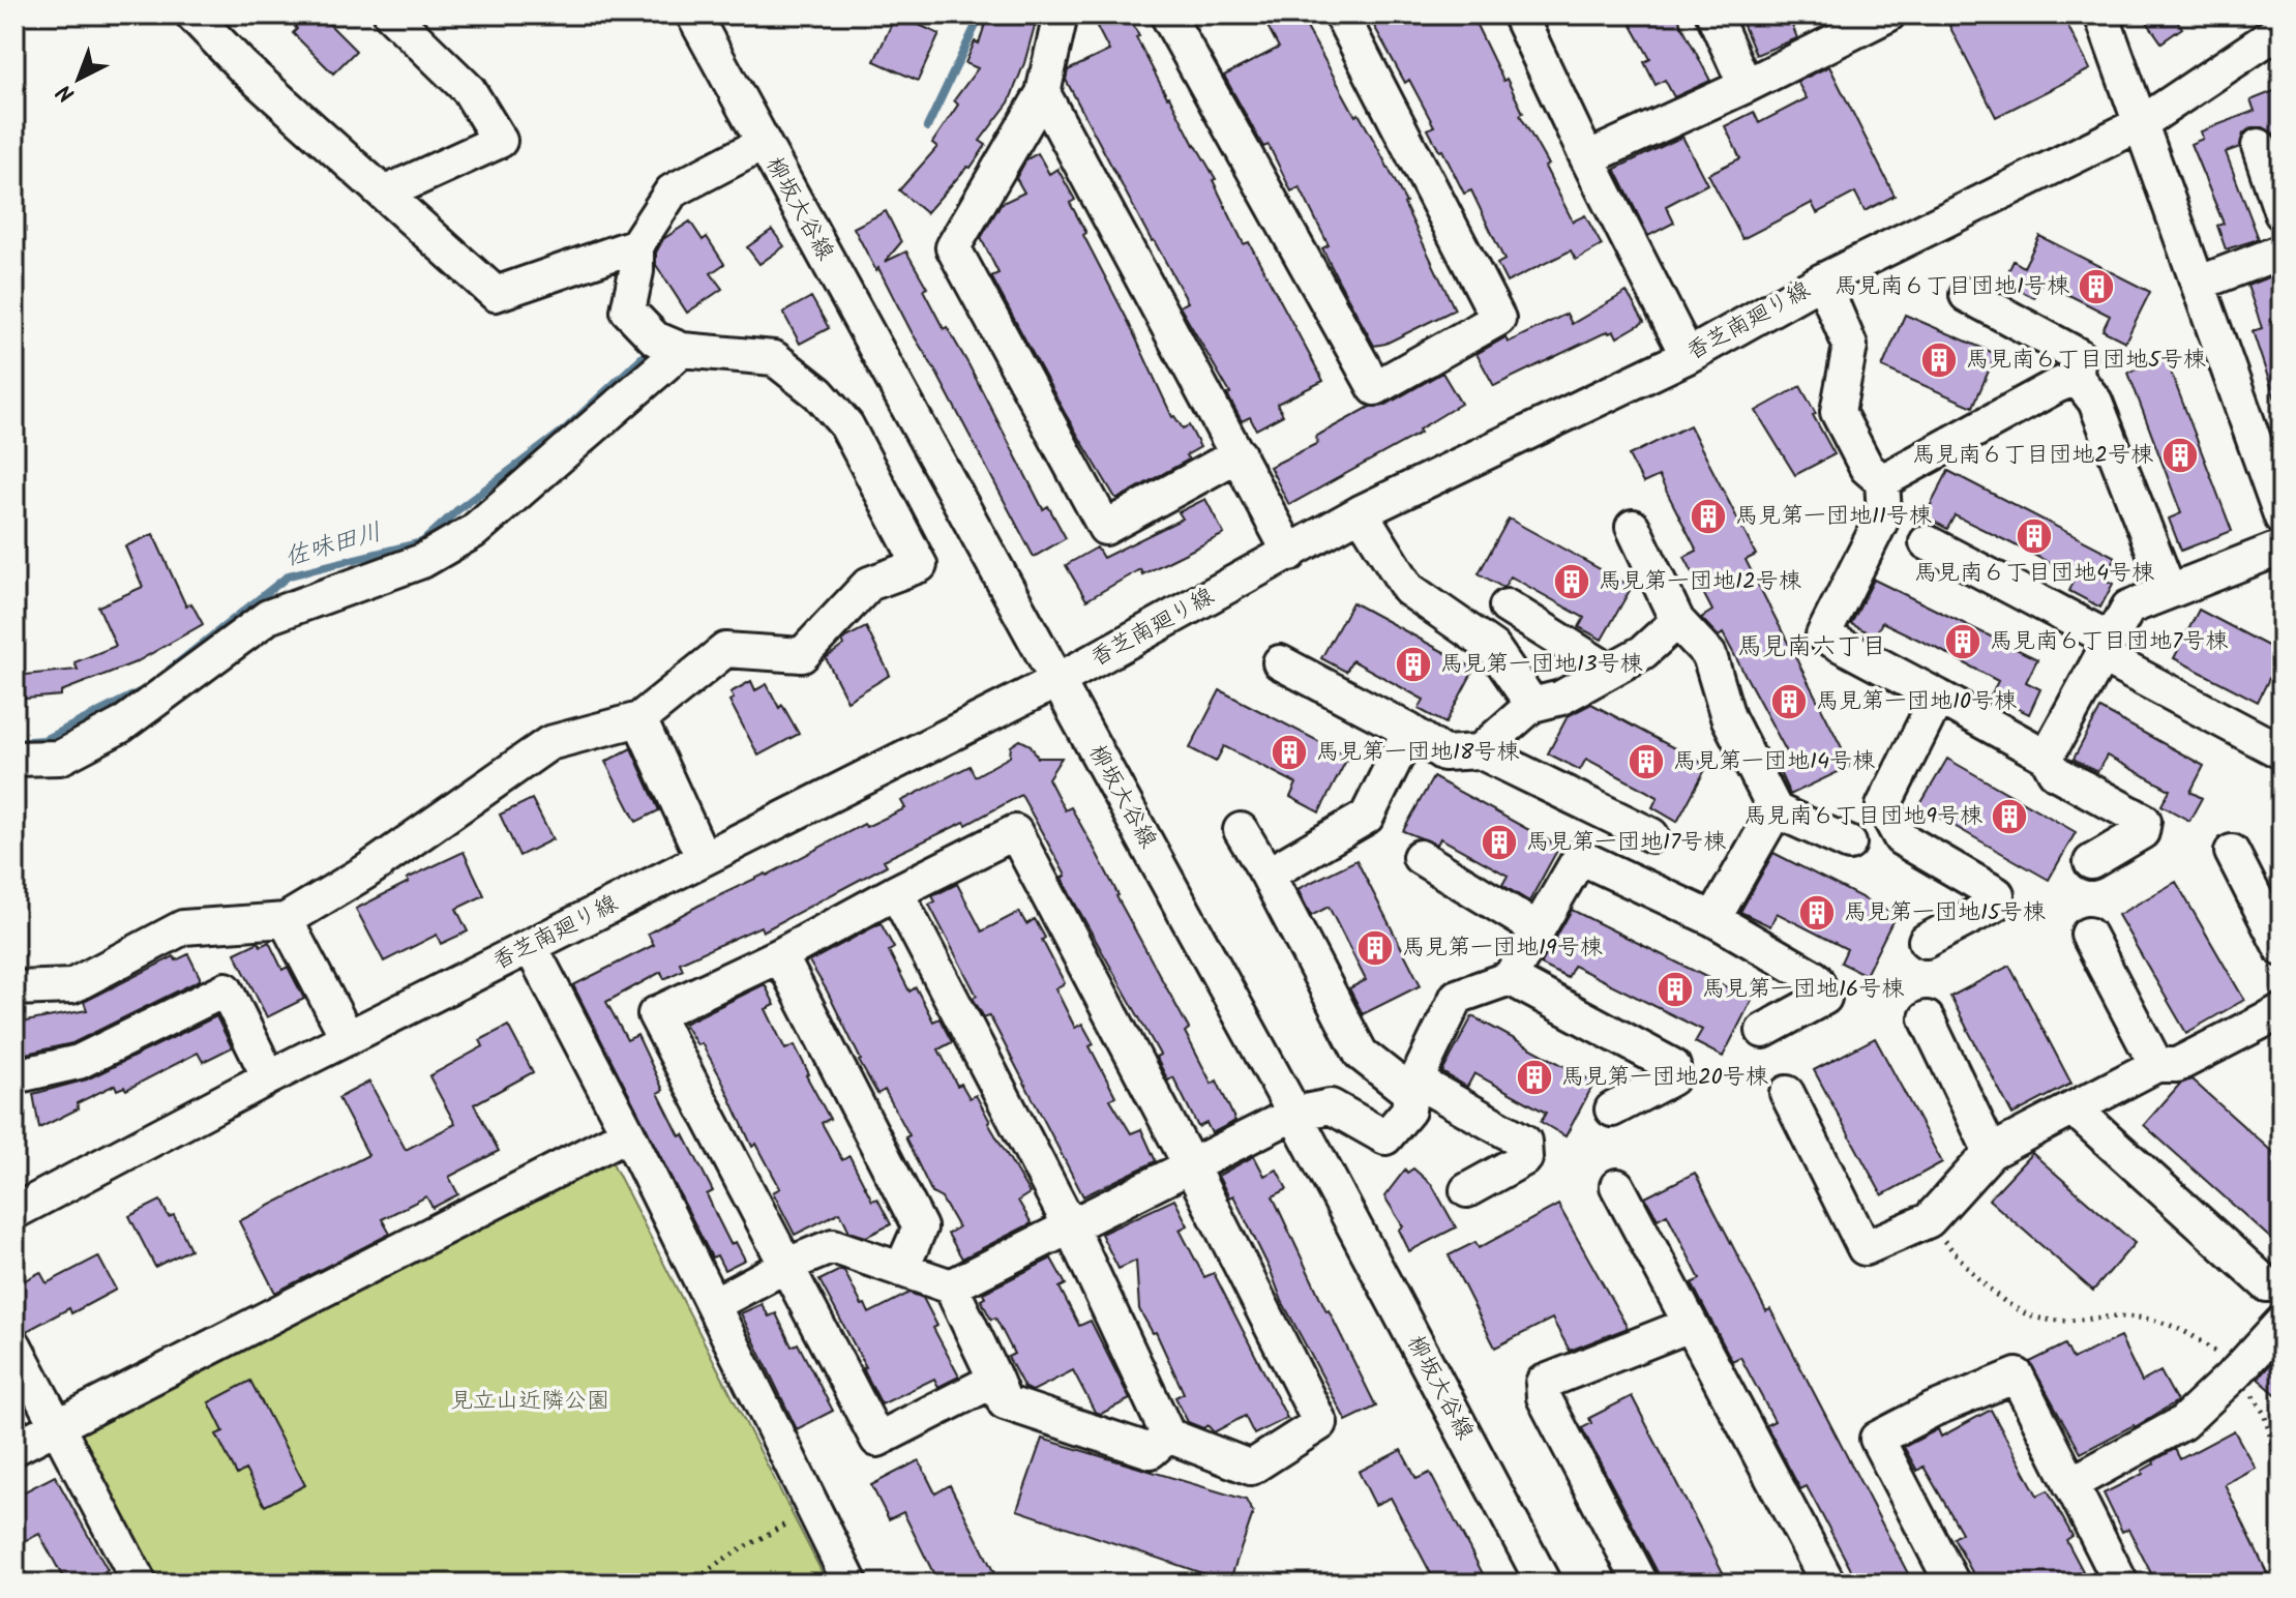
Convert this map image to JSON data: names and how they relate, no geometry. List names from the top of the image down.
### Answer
{
  "streets": {
    "street": ["柳坂大谷線", "香芝南廻り線"]
  },
  "crossings": [
    ["柳坂大谷線", "香芝南廻り線"]
  ],
  "districts": ["馬見南六丁目"],
  "water": ["佐味田川"],
  "parks": ["見立山近隣公園"],
  "places": {
    "building": [
      "馬見南６丁目団地1号棟",
      "馬見南６丁目団地5号棟",
      "馬見南６丁目団地2号棟",
      "馬見第一団地11号棟",
      "馬見南６丁目団地4号棟",
      "馬見第一団地12号棟",
      "馬見南６丁目団地7号棟",
      "馬見第一団地13号棟",
      "馬見第一団地10号棟",
      "馬見第一団地18号棟",
      "馬見第一団地14号棟",
      "馬見南６丁目団地9号棟",
      "馬見第一団地17号棟",
      "馬見第一団地15号棟",
      "馬見第一団地19号棟",
      "馬見第一団地16号棟",
      "馬見第一団地20号棟"
    ]
  },
  "north": "bottom left"
}
